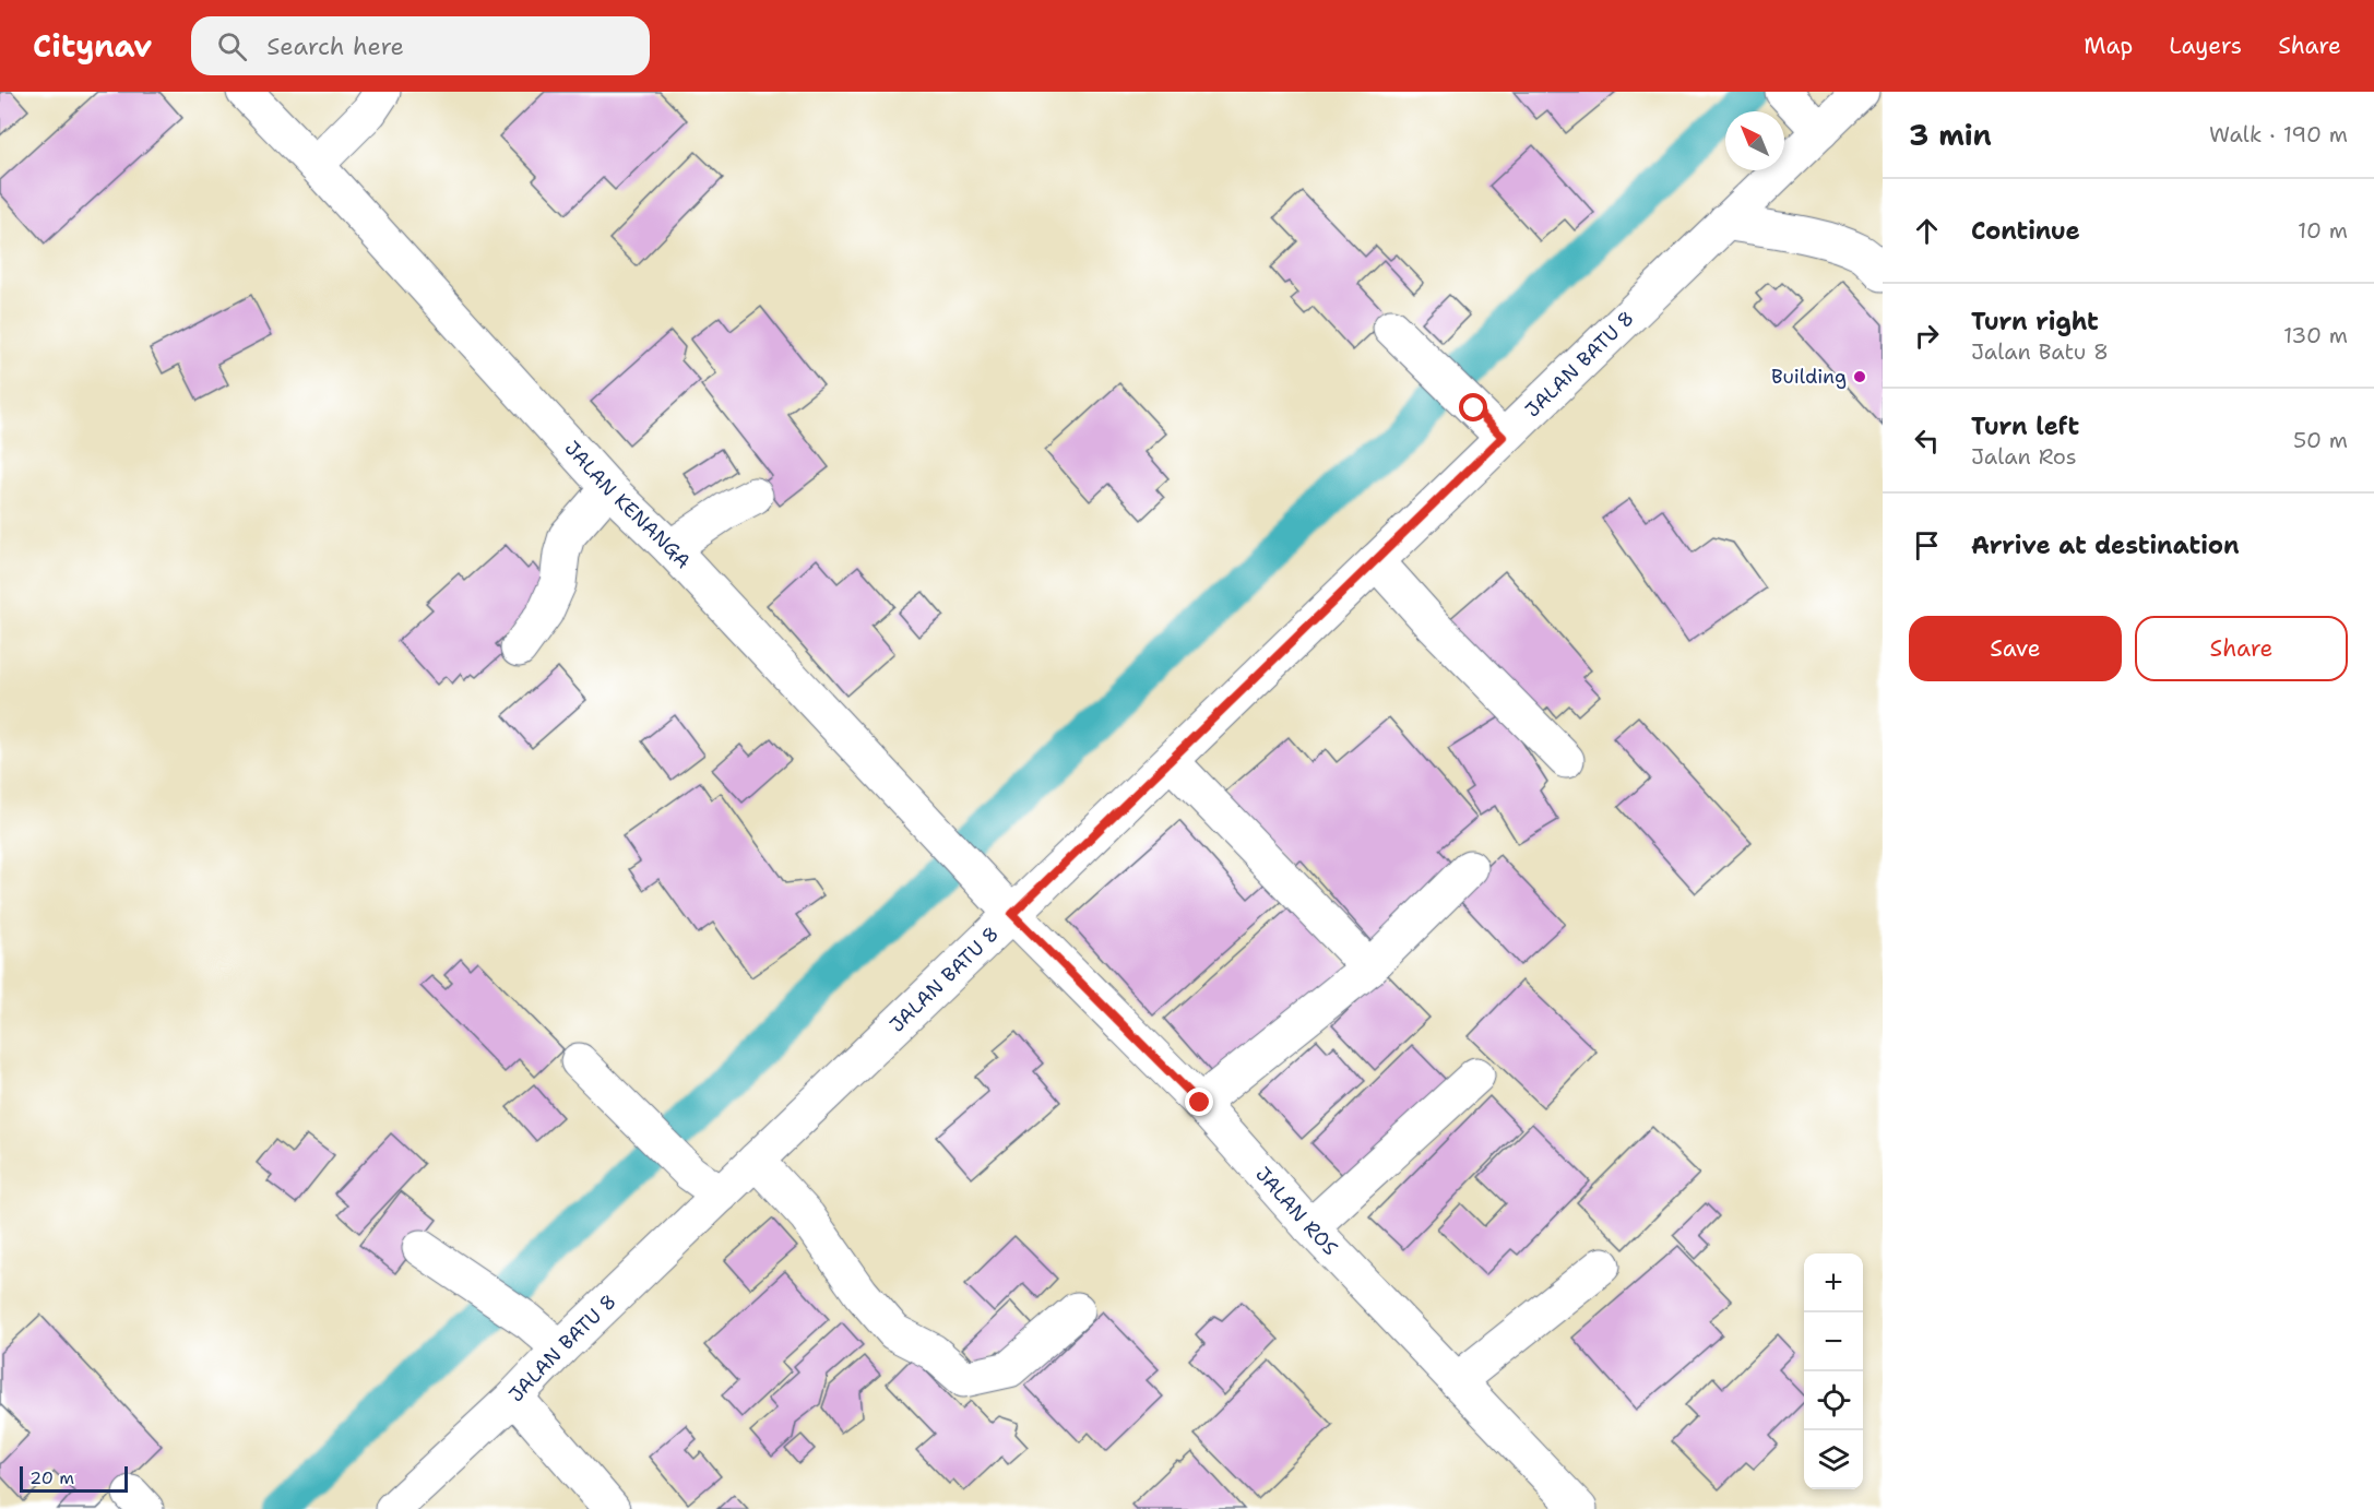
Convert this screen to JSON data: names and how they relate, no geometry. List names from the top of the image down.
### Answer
{
  "streets": {
    "street": ["JALAN BATU 8", "JALAN KENANGA", "JALAN ROS"]
  },
  "crossings": [
    ["JALAN BATU 8", "JALAN KENANGA"],
    ["JALAN BATU 8", "JALAN ROS"],
    ["JALAN KENANGA", "JALAN ROS"]
  ],
  "places": ["Building"],
  "scale_bar": "20 m",
  "north": "top left",
  "page": {
    "header": "Citynav",
    "search": "Search here",
    "nav": ["Map", "Layers", "Share"],
    "heading": ["3 min", "Walk · 190 m"],
    "list": [
      ["Continue", "10 m"],
      ["Turn right", "Jalan Batu 8", "130 m"],
      ["Turn left", "Jalan Ros", "50 m"],
      "Arrive at destination"
    ],
    "buttons": ["Save", "Share"],
    "map_buttons": ["+", "−"],
    "scale": "20 m"
  }
}
